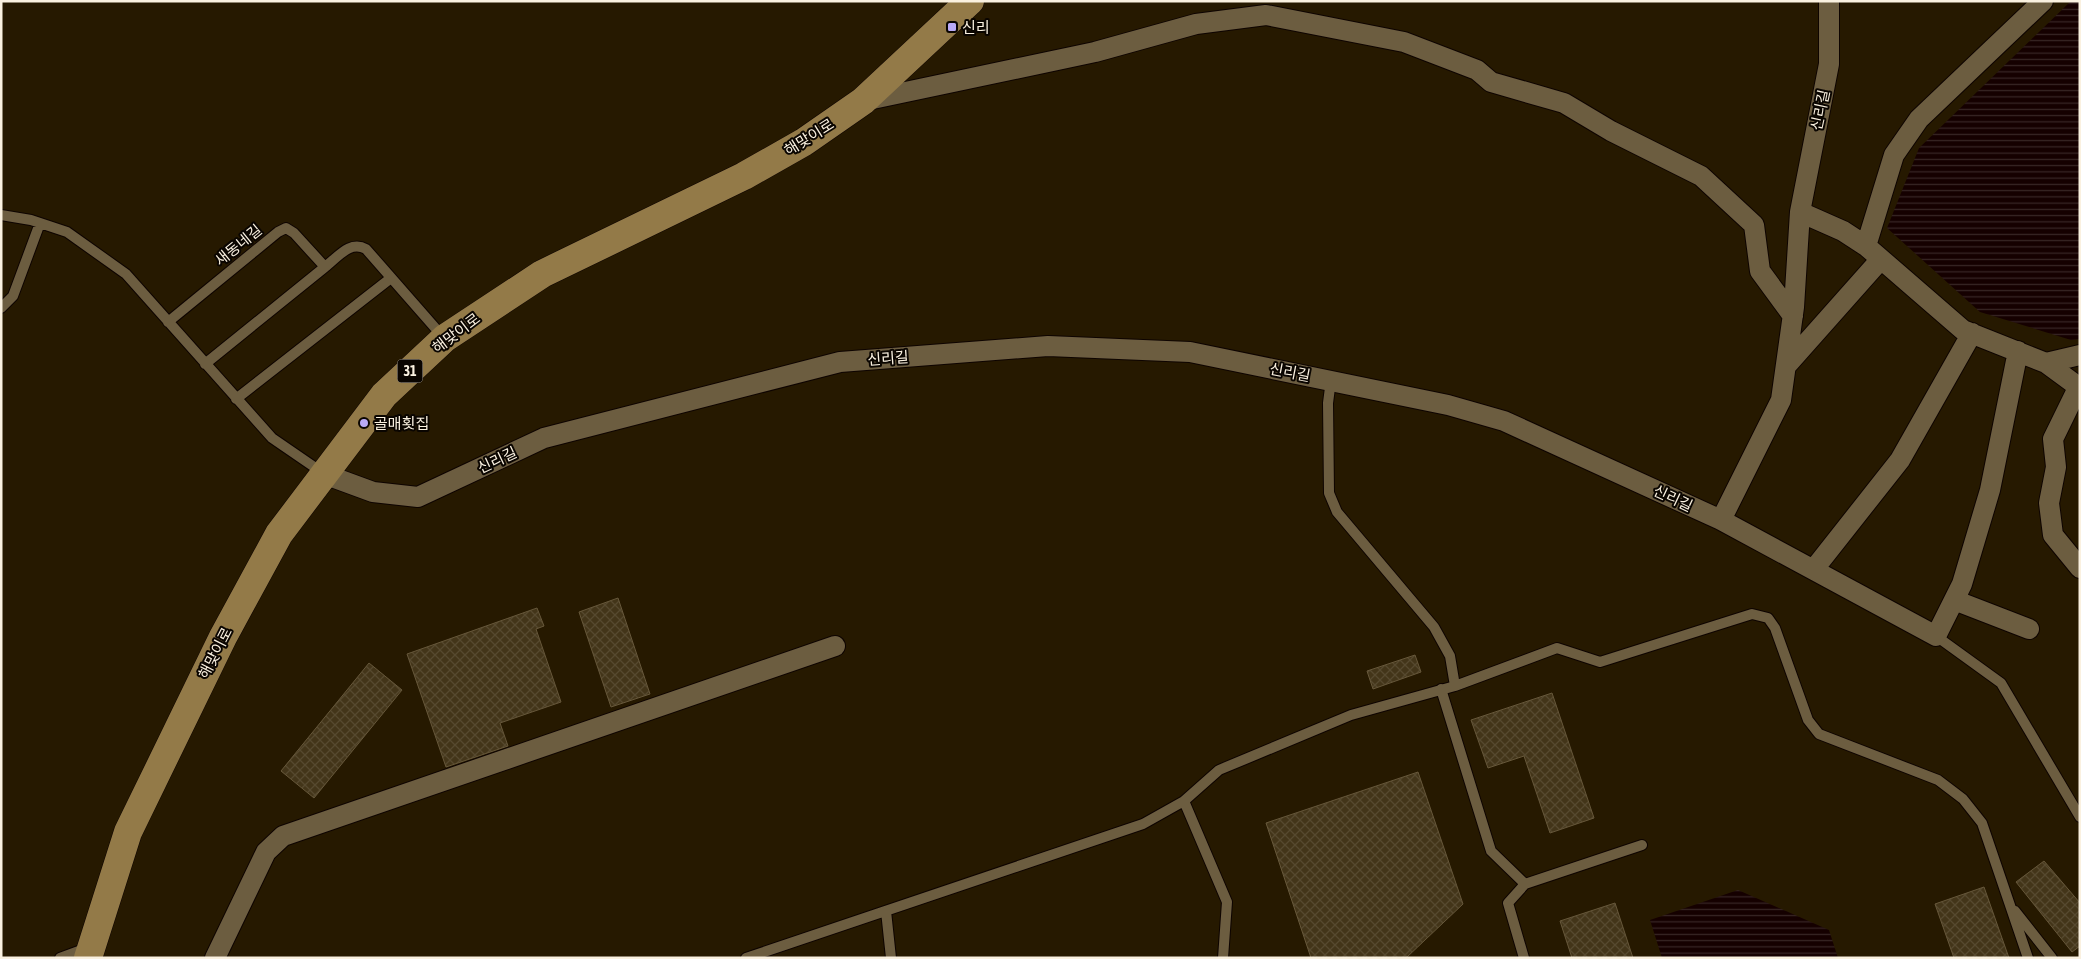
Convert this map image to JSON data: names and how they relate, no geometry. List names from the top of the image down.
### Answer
{
  "streets": {
    "main road": ["해맞이로", "31"],
    "street": ["신리길"],
    "lane": ["새동네길"]
  },
  "crossings": [
    ["신리길", "해맞이로"]
  ],
  "places": {
    "transit": ["신리"],
    "other": ["골매횟집"]
  }
}
